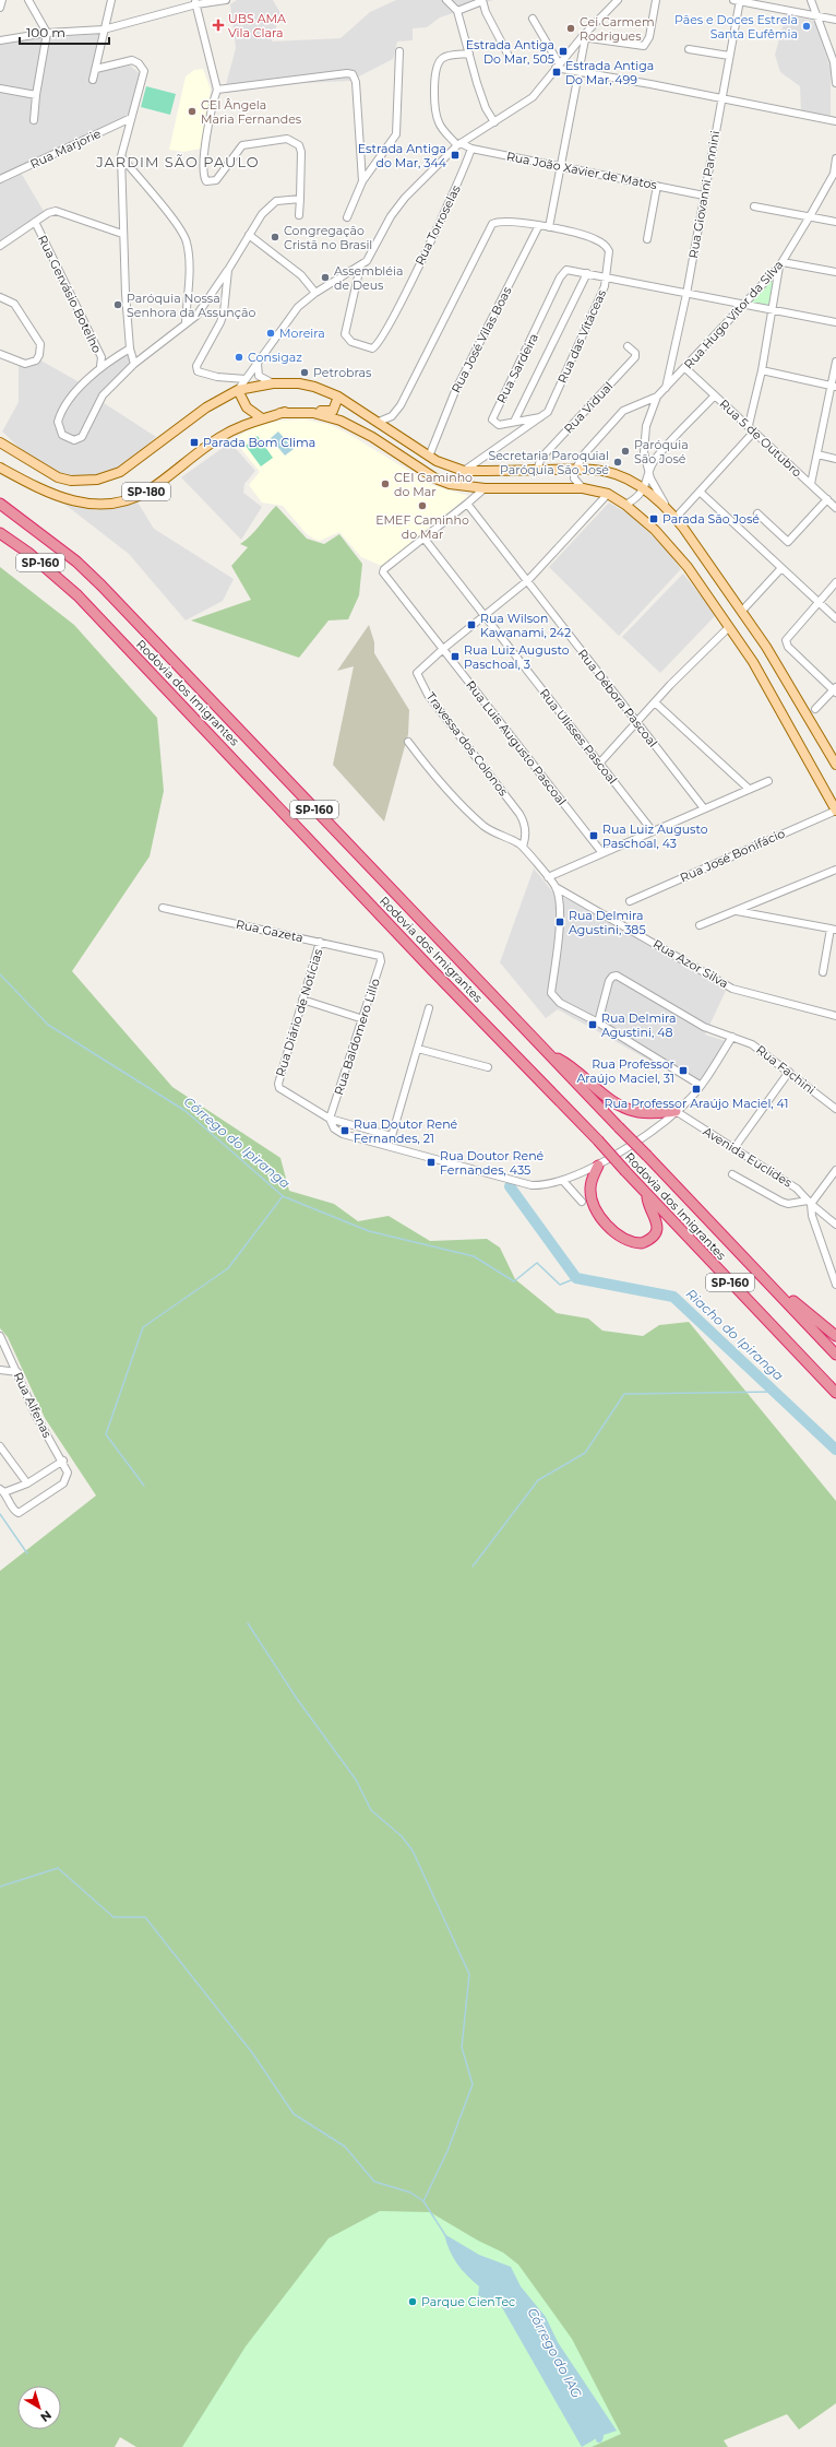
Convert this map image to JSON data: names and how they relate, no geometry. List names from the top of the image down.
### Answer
{
  "streets": {
    "highway": ["SP-160", "Rodovia dos Imigrantes"],
    "main road": ["SP-180"],
    "street": [
      "Rua Marjorie",
      "Rua João Xavier de Matos",
      "Rua Giovanni Pannini",
      "Rua Torroselas",
      "Rua Gervásio Botelho",
      "Rua Hugo Vitor da Silva",
      "Rua das Vitáceas",
      "Rua José Vilas Boas",
      "Rua Sardeira",
      "Rua Vidual",
      "Rua 5 de Outubro",
      "Rua Débora Pascoal",
      "Rua Ulisses Pascoal",
      "Rua Luis Augusto Pascoal",
      "Travessa dos Colonos",
      "Rua José Bonifácio",
      "Rua Gazeta",
      "Rua Azor Silva",
      "Rua Diário de Notícias",
      "Rua Baldomero Lillo",
      "Rua Fachini",
      "Avenida Euclides",
      "Rua Alfenas"
    ]
  },
  "crossings": [
    ["Rua João Xavier de Matos", "Rua Giovanni Pannini"],
    ["Rua João Xavier de Matos", "Rua Torroselas"],
    ["Rua Giovanni Pannini", "Rua Hugo Vitor da Silva"],
    ["Rua Hugo Vitor da Silva", "Rua 5 de Outubro"],
    ["Rua das Vitáceas", "Rua José Vilas Boas"],
    ["Rua das Vitáceas", "Rua Sardeira"],
    ["Rua Ulisses Pascoal", "Rua Luis Augusto Pascoal"],
    ["Rua Luis Augusto Pascoal", "Travessa dos Colonos"],
    ["Rua Gazeta", "Rua Diário de Notícias"],
    ["Rua Gazeta", "Rua Baldomero Lillo"],
    ["Rua Diário de Notícias", "Rua Baldomero Lillo"]
  ],
  "districts": ["JARDIM SÃO PAULO"],
  "water": ["Córrego do Ipiranga", "Riacho do Ipiranga", "Córrego do IAG"],
  "places": {
    "health": ["UBS AMA Vila Clara"],
    "other": [
      "Pães e Doces Estrela Santa Eufêmia",
      "Cei Carmem Rodrigues",
      "CEI Ângela Maria Fernandes",
      "Congregação Cristã no Brasil",
      "Assembléia de Deus",
      "Paróquia Nossa Senhora da Assunção",
      "Moreira",
      "Consigaz",
      "Petrobras",
      "Paróquia São José",
      "Secretaria Paroquial Paróquia São José",
      "CEI Caminho do Mar",
      "EMEF Caminho do Mar",
      "Parque CienTec"
    ],
    "transit": [
      "Estrada Antiga Do Mar, 505",
      "Estrada Antiga Do Mar, 499",
      "Estrada Antiga do Mar, 344",
      "Parada Bom Clima",
      "Parada São José",
      "Rua Wilson Kawanami, 242",
      "Rua Luiz Augusto Paschoal, 3",
      "Rua Luiz Augusto Paschoal, 43",
      "Rua Delmira Agustini, 385",
      "Rua Delmira Agustini, 48",
      "Rua Professor Araújo Maciel, 31",
      "Rua Professor Araújo Maciel, 41",
      "Rua Doutor René Fernandes, 21",
      "Rua Doutor René Fernandes, 435"
    ]
  },
  "scale_bar": "100 m",
  "north": "bottom right"
}
